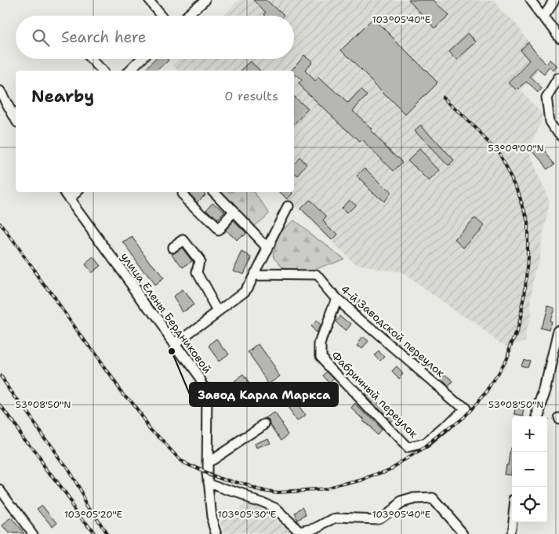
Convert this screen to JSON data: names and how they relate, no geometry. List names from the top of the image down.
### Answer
{
  "streets": {
    "street": ["улица Елены Бердниковой", "4-й Заводской переулок", "Фабричный переулок"]
  },
  "crossings": [
    ["4-й Заводской переулок", "Фабричный переулок"]
  ],
  "places": ["Завод Карла Маркса"],
  "page": {
    "search": "Search here",
    "heading": ["Nearby", "0 results"],
    "map_buttons": ["+", "−"]
  },
  "coordinates": [
    "103°05'40\"E",
    "53°09'00\"N",
    "53°08'50\"N",
    "103°05'20\"E",
    "103°05'30\"E"
  ]
}
